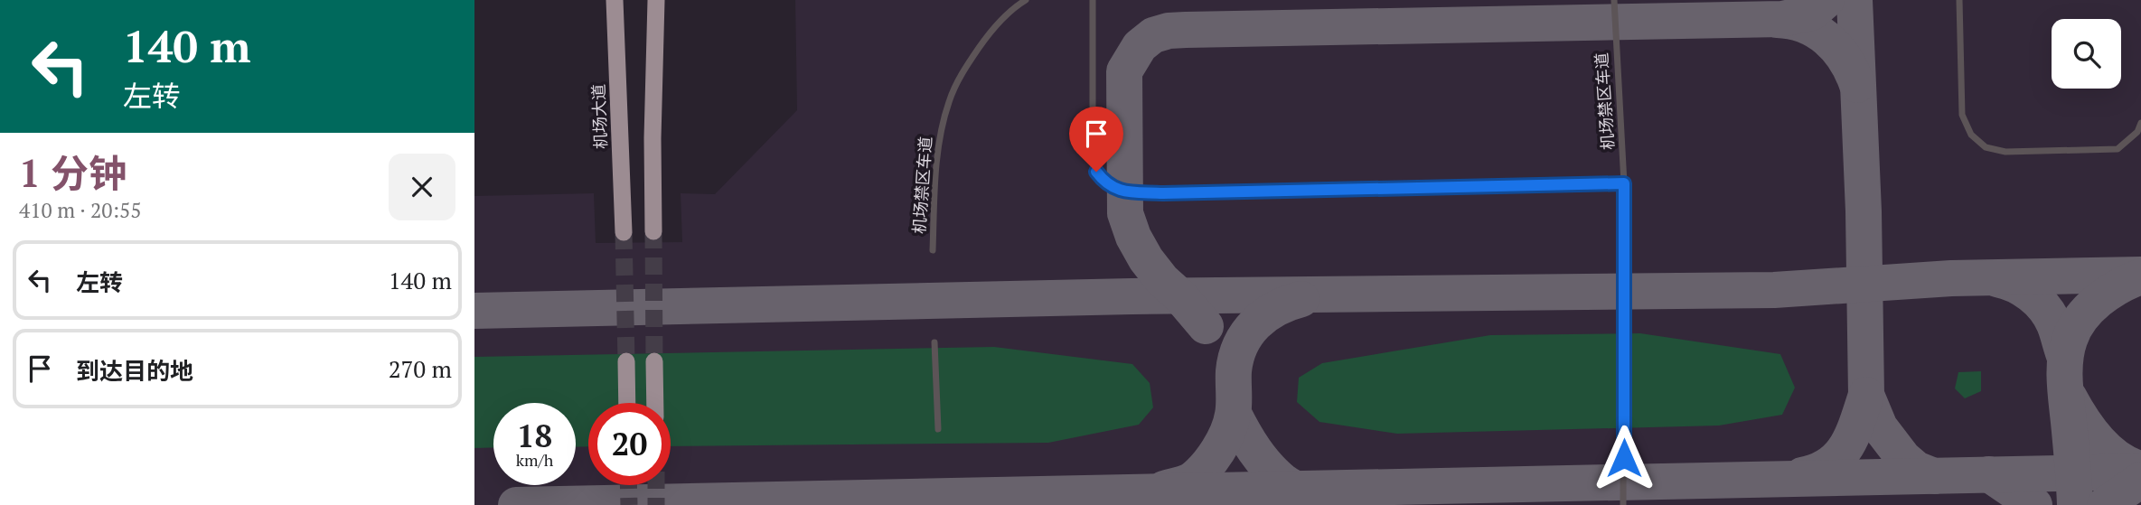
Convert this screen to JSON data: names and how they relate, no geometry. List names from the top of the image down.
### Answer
{
  "streets": {
    "highway": ["机场大道"],
    "lane": ["机场禁区车道"]
  },
  "page": {
    "turn": ["140 m", "左转"],
    "heading": ["1 分钟", "410 m · 20:55"],
    "list": [
      {
        "name": "左转",
        "value": "140 m"
      },
      {
        "name": "到达目的地",
        "value": "270 m"
      }
    ],
    "speed": "18 km/h",
    "limit": "20"
  }
}
